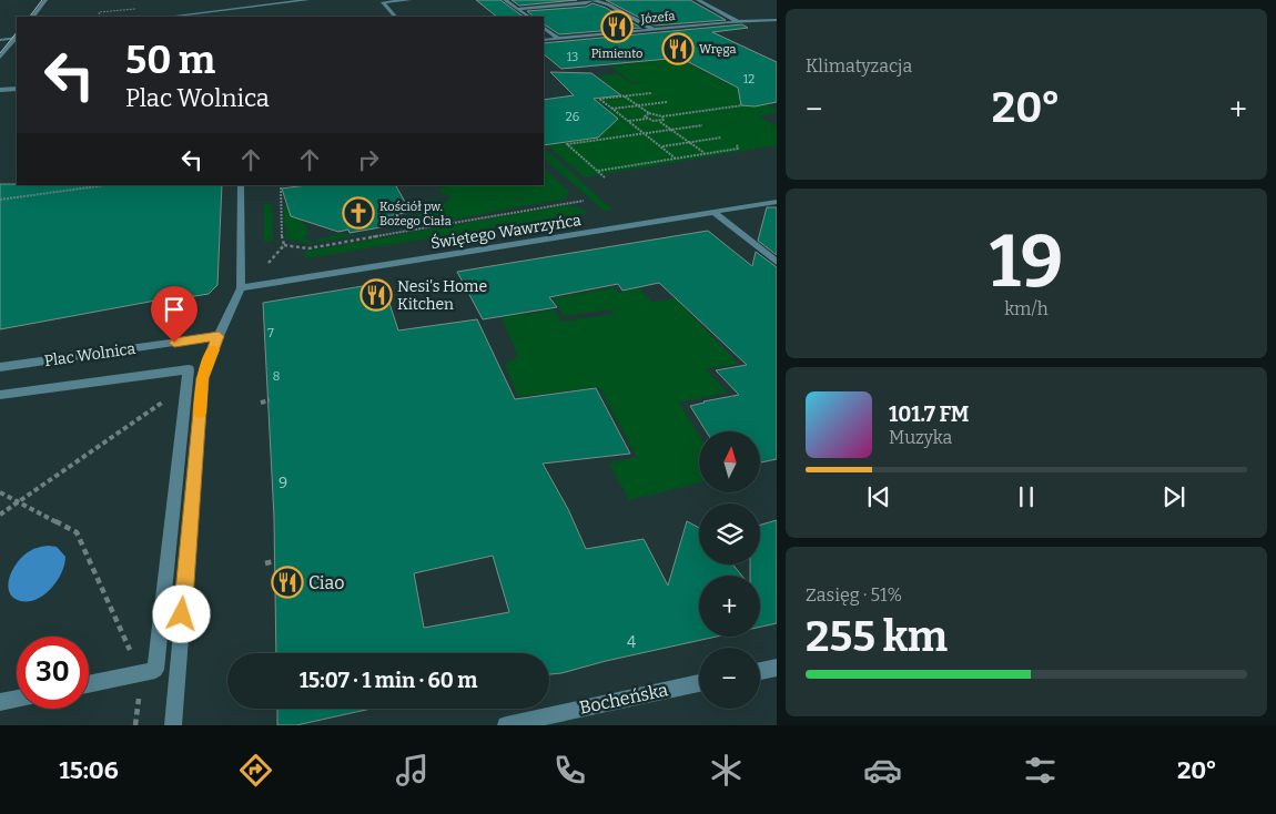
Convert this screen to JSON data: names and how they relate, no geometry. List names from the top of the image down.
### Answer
{
  "streets": {
    "street": [
      "Józefa",
      "Świętego Wawrzyńca",
      "Plac Wolnica",
      "Bocheńska"
    ]
  },
  "places": {
    "restaurant": [
      "Pimiento",
      "Wręga",
      "Nesi's Home Kitchen",
      "Ciao"
    ],
    "church": ["Kościół pw. Bożego Ciała"]
  },
  "house_numbers": [
    "13",
    "12",
    "26",
    "7",
    "8",
    "9",
    "4"
  ],
  "north": "top",
  "page": {
    "tile": [
      "Klimatyzacja",
      ["19", "km/h"],
      ["Zasięg · 51%", "255 km"]
    ],
    "turn": ["50 m", "Plac Wolnica"],
    "heat": ["−", "20°", "+"],
    "song": ["101.7 FM", "Muzyka"],
    "map_buttons": ["+", "−"],
    "limit": "30",
    "trip": "15:07 · 1 min · 60 m",
    "tabs": ["15:06", "20°"]
  }
}
